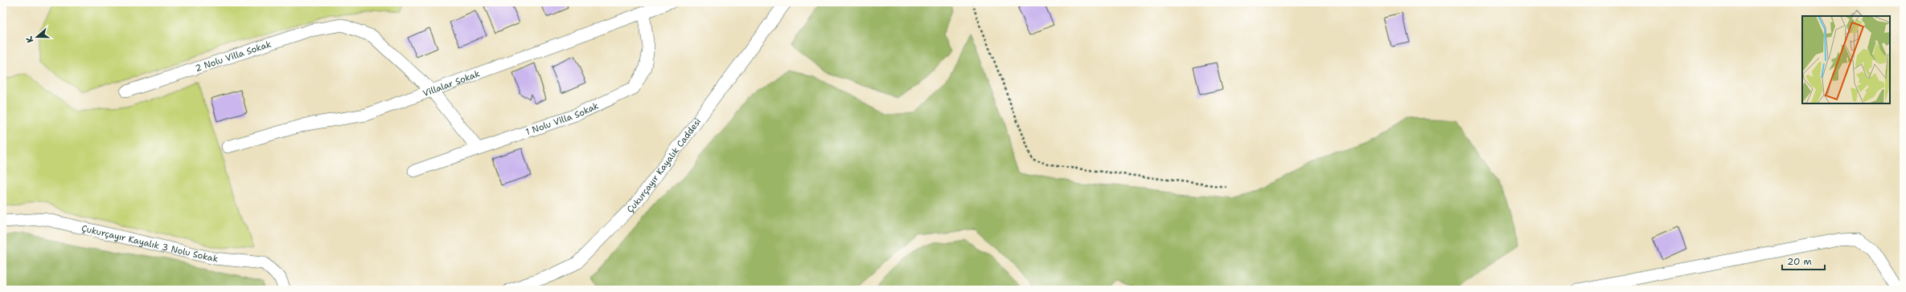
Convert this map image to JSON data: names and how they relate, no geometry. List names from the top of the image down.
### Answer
{
  "streets": {
    "street": [
      "2 Nolu Villa Sokak",
      "Villalar Sokak",
      "1 Nolu Villa Sokak",
      "Çukurçayır Kayalık Caddesi",
      "Çukurçayır Kayalık 3 Nolu Sokak"
    ]
  },
  "crossings": [
    ["2 Nolu Villa Sokak", "Villalar Sokak"],
    ["Villalar Sokak", "1 Nolu Villa Sokak"]
  ],
  "scale_bar": "20 m",
  "north": "left"
}
